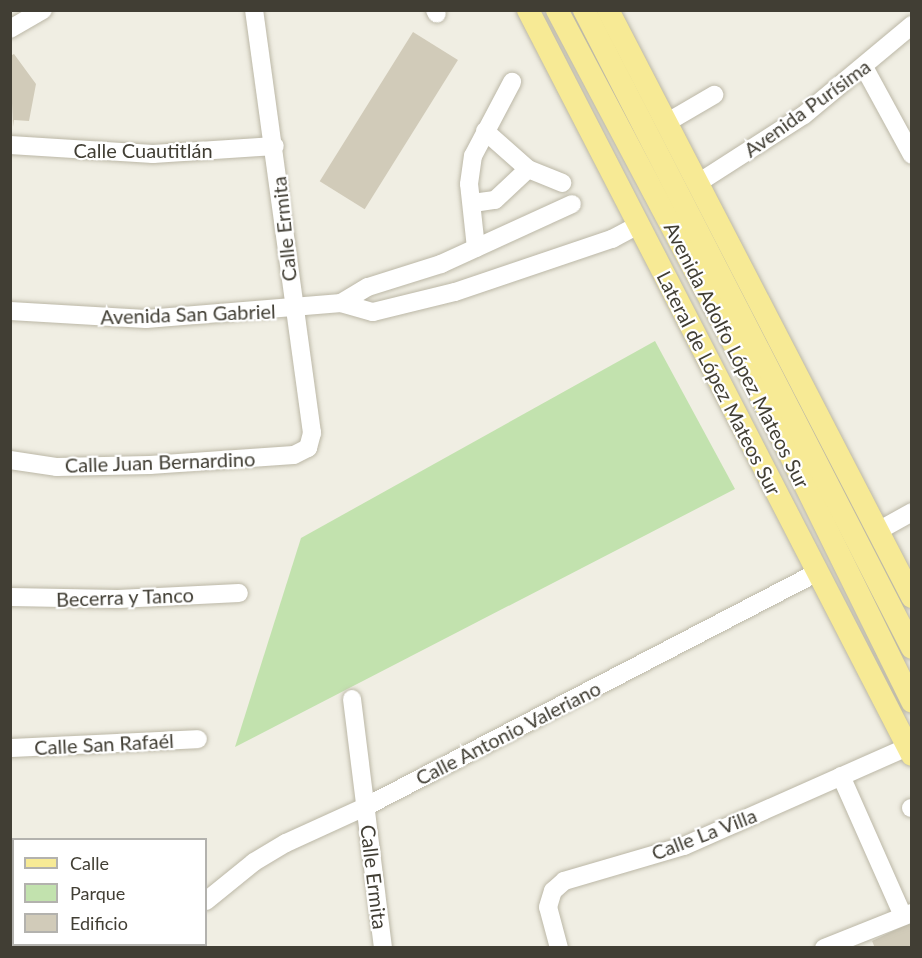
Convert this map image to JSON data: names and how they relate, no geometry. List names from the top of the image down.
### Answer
{
  "streets": {
    "main road": ["Avenida Adolfo López Mateos Sur", "Lateral de López Mateos Sur"],
    "street": [
      "Avenida Purísima",
      "Calle Cuautitlán",
      "Calle Ermita",
      "Avenida San Gabriel",
      "Calle Juan Bernardino",
      "Becerra y Tanco",
      "Calle Antonio Valeriano",
      "Calle San Rafaél",
      "Calle La Villa"
    ]
  },
  "crossings": [
    ["Calle Cuautitlán", "Calle Ermita"],
    ["Calle Ermita", "Avenida San Gabriel"],
    ["Calle Ermita", "Calle Juan Bernardino"],
    ["Calle Ermita", "Calle Antonio Valeriano"],
    ["Lateral de López Mateos Sur", "Calle Antonio Valeriano"],
    ["Lateral de López Mateos Sur", "Calle La Villa"]
  ],
  "legend": ["Calle", "Parque", "Edificio"]
}
